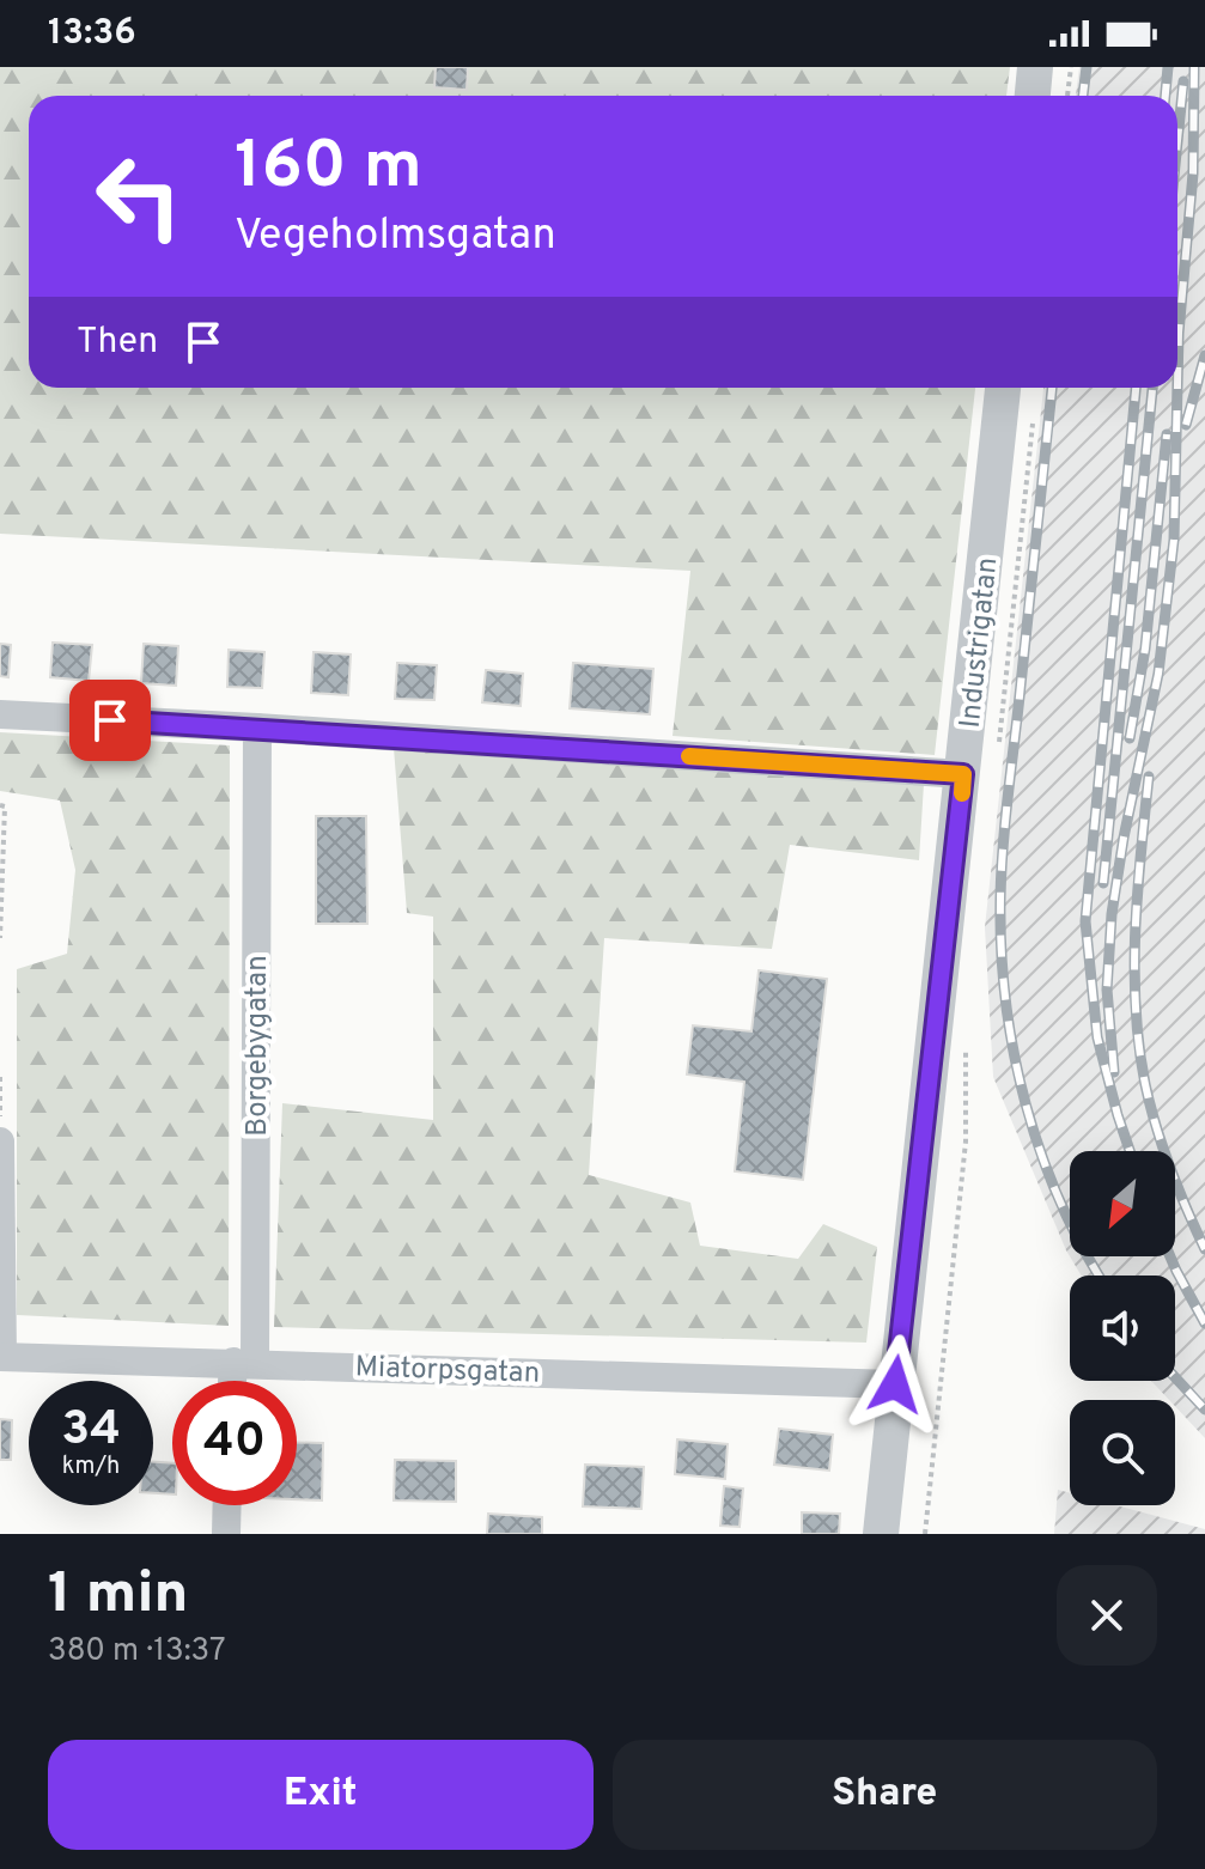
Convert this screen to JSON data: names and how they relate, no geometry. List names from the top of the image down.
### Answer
{
  "streets": {
    "street": ["Industrigatan", "Borgebygatan", "Miatorpsgatan"]
  },
  "crossings": [
    ["Industrigatan", "Miatorpsgatan"],
    ["Borgebygatan", "Miatorpsgatan"]
  ],
  "north": "bottom left",
  "page": {
    "status": "13:36",
    "turn": ["160 m", "Vegeholmsgatan"],
    "then": "Then",
    "speed": "34 km/h",
    "limit": "40",
    "heading": ["1 min", "380 m · 13:37"],
    "buttons": ["Exit", "Share"]
  }
}
